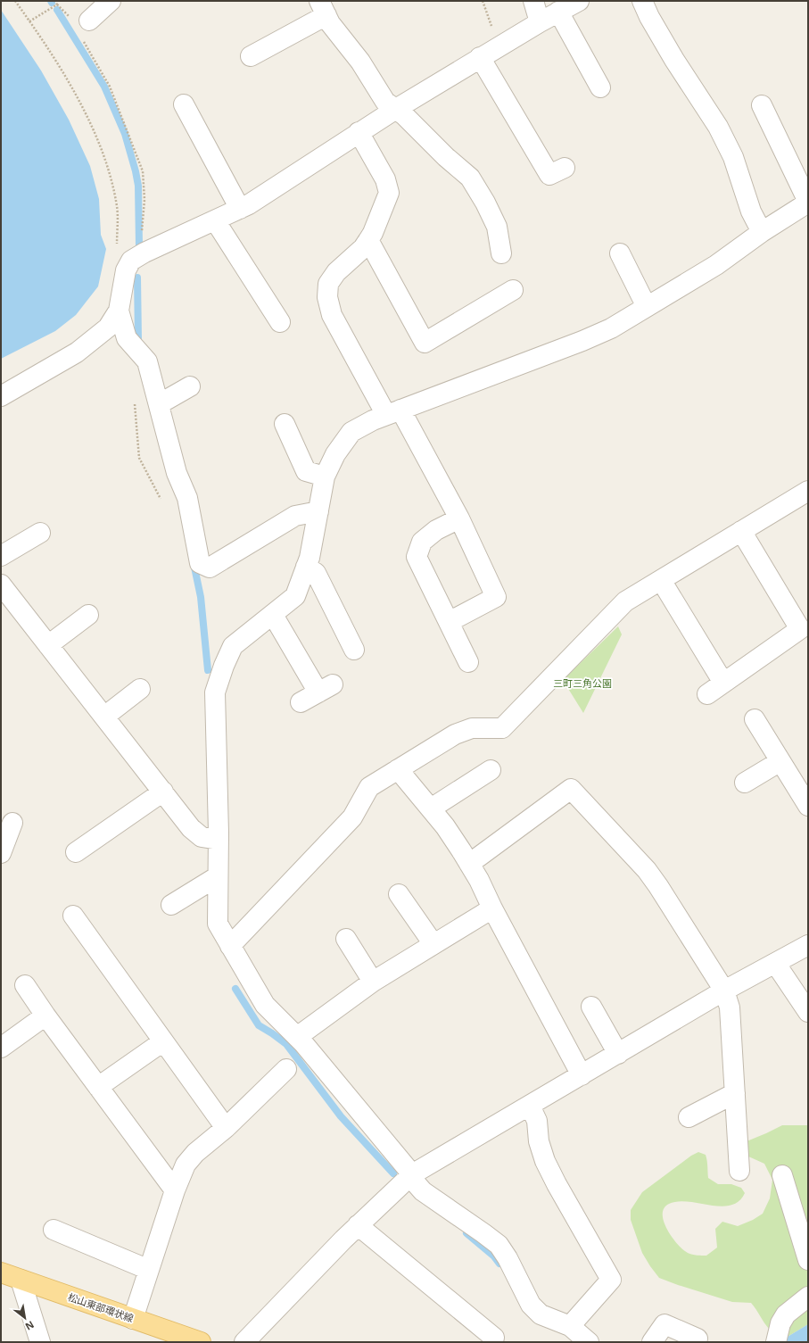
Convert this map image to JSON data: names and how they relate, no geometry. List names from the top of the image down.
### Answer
{
  "streets": {
    "main road": ["松山東部環状線"]
  },
  "parks": ["三町三角公園"],
  "north": "bottom right"
}
